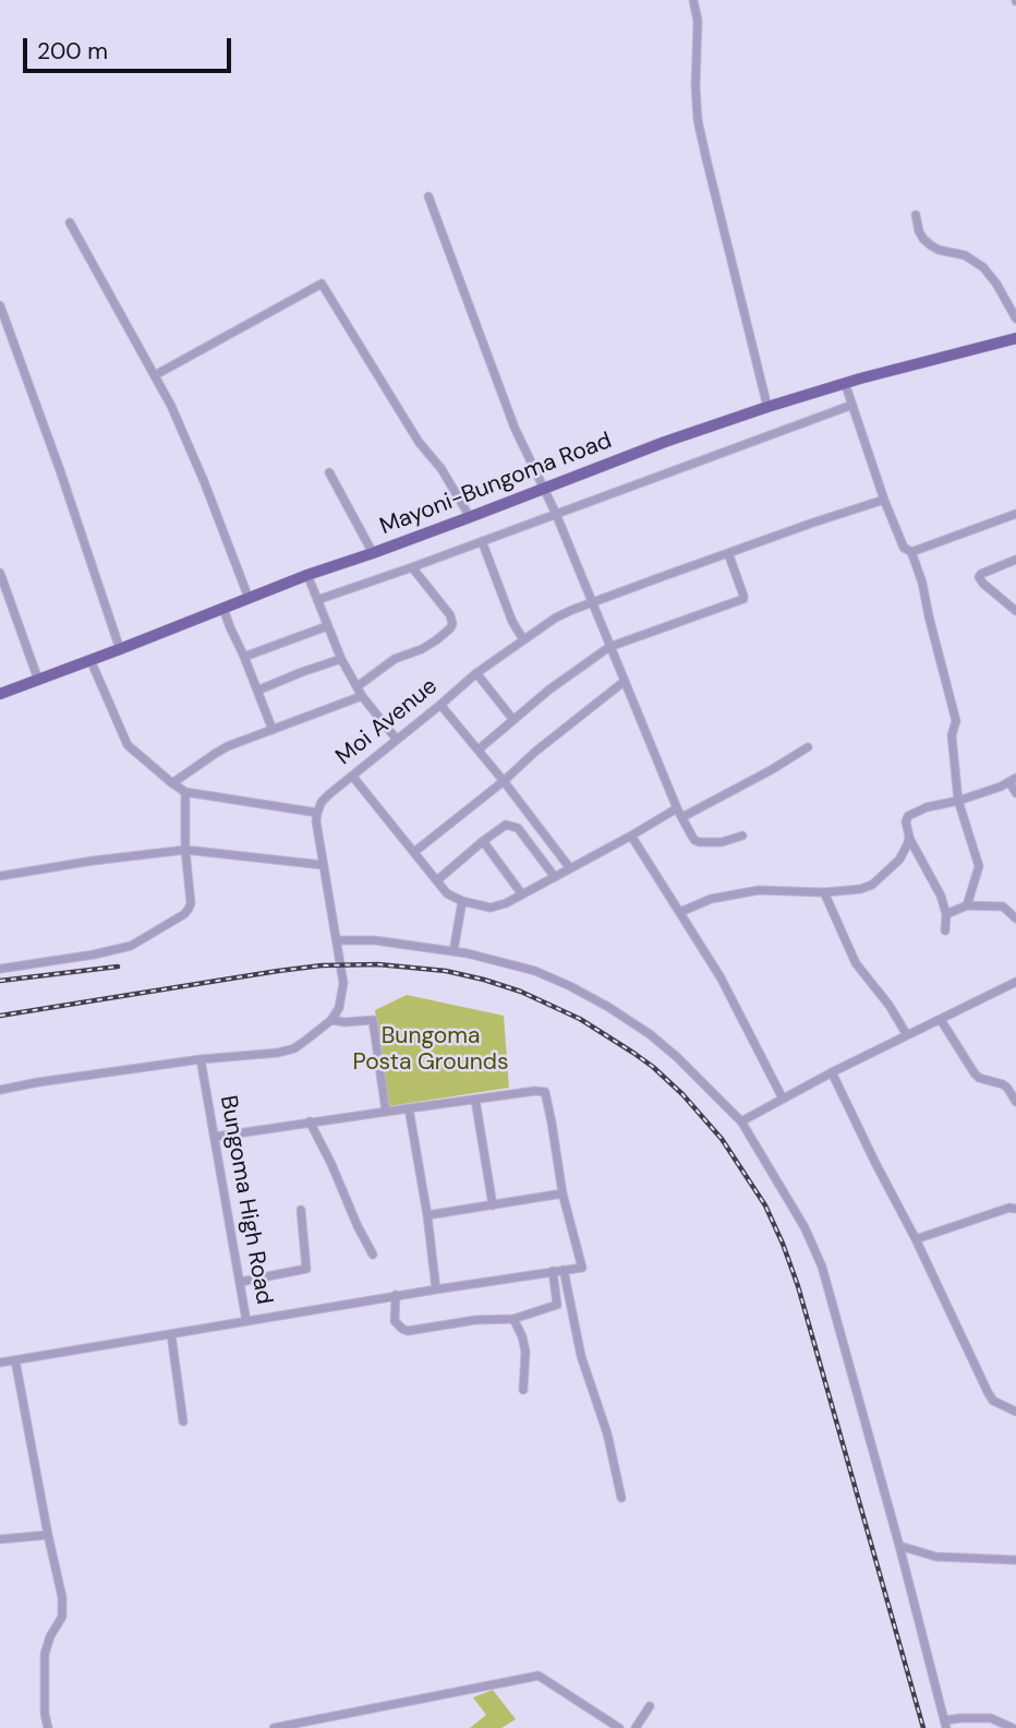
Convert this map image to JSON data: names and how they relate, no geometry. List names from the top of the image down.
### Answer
{
  "streets": {
    "main road": ["Mayoni-Bungoma Road"],
    "street": ["Moi Avenue", "Bungoma High Road"]
  },
  "parks": ["Bungoma Posta Grounds"],
  "scale_bar": "200 m"
}
